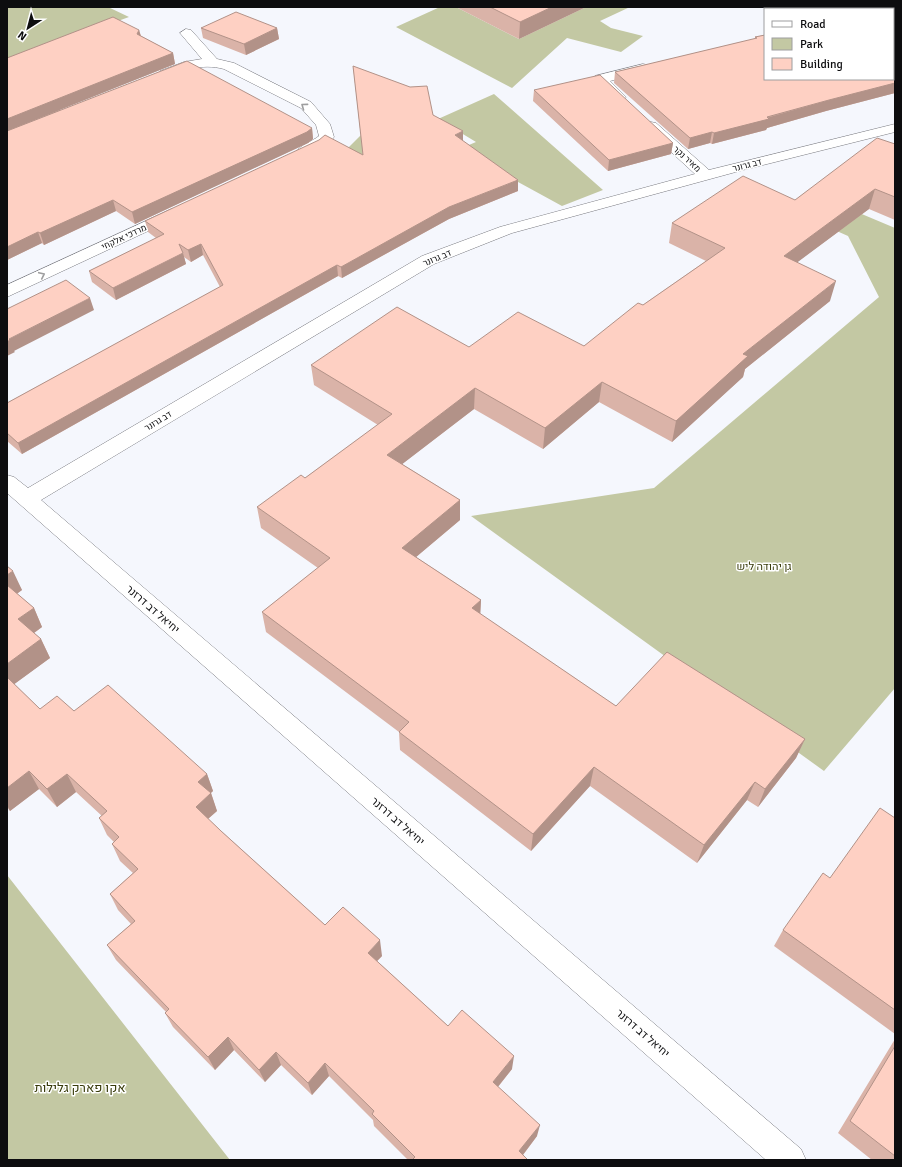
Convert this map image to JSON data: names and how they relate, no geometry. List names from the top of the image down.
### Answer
{
  "streets": {
    "street": [
      "מאיר נקר",
      "דב גרונר",
      "מרדכי אלקחי",
      "יחיאל דב דרזנר"
    ]
  },
  "crossings": [
    ["מאיר נקר", "דב גרונר"],
    ["דב גרונר", "יחיאל דב דרזנר"]
  ],
  "one_way": ["מרדכי אלקחי"],
  "parks": ["גן יהודה ליש", "אקו פארק גלילות"],
  "legend": ["Road", "Park", "Building"],
  "north": "bottom left"
}
